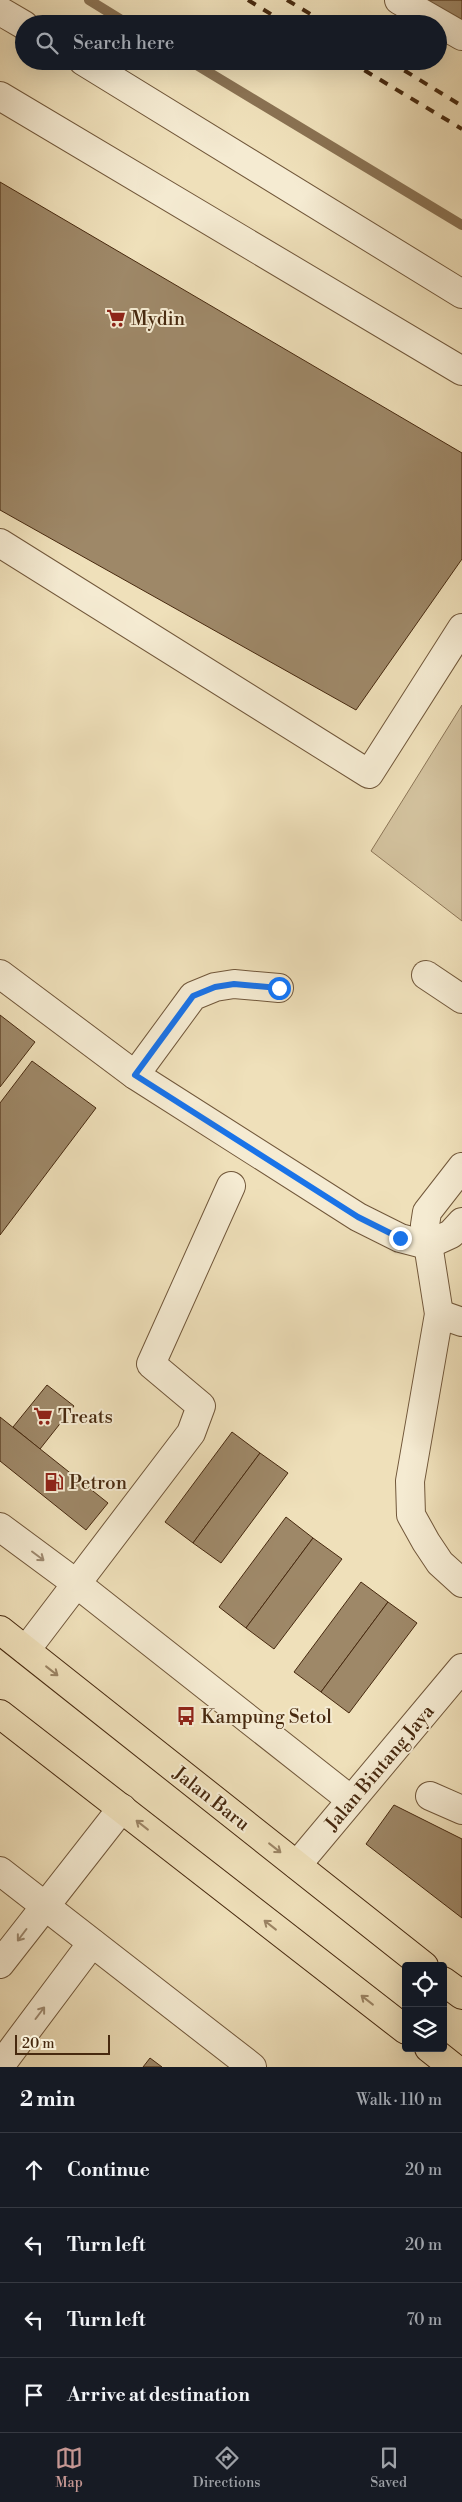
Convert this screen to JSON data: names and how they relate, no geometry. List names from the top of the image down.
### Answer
{
  "streets": {
    "highway": ["Jalan Baru"],
    "street": ["Jalan Bintang Jaya"]
  },
  "crossings": [
    ["Jalan Bintang Jaya", "Jalan Baru"]
  ],
  "places": {
    "supermarket": ["Mydin", "Treats"],
    "fuel station": ["Petron"],
    "bus stop": ["Kampung Setol"]
  },
  "scale_bar": "20 m",
  "page": {
    "search": "Search here",
    "scale": "20 m",
    "heading": ["2 min", "Walk · 110 m"],
    "list": [
      ["Continue", "20 m"],
      ["Turn left", "20 m"],
      ["Turn left", "70 m"],
      "Arrive at destination"
    ],
    "nav": ["Map", "Directions", "Saved"]
  }
}
